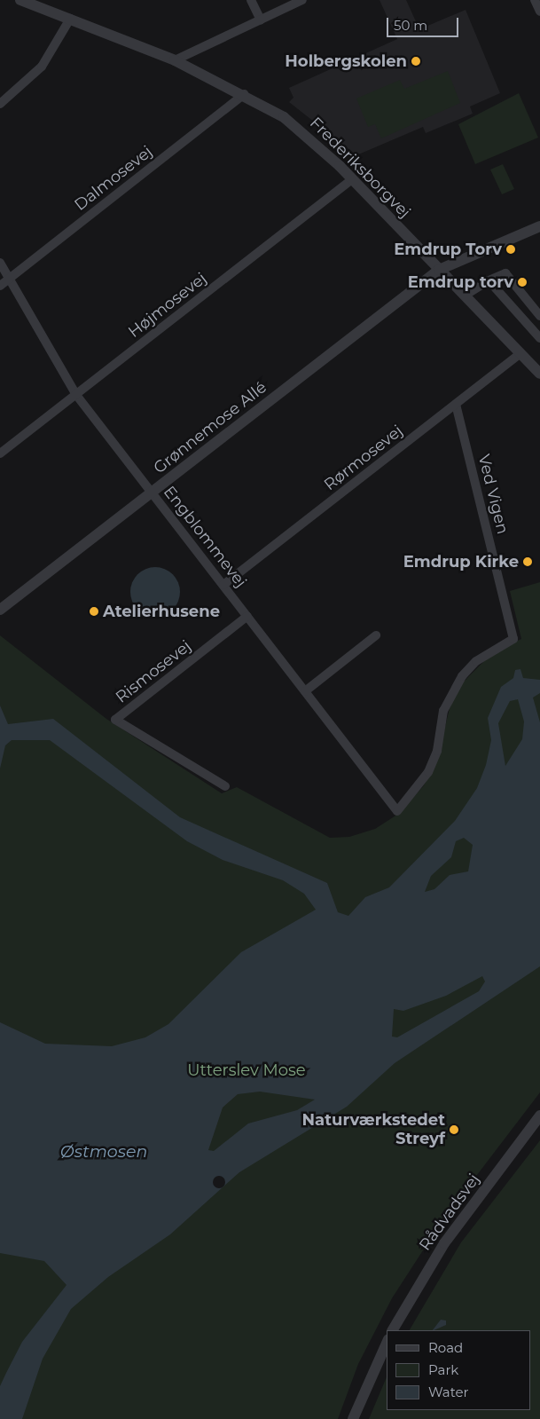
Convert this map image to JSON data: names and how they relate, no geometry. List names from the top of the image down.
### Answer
{
  "streets": {
    "street": [
      "Frederiksborgvej",
      "Dalmosevej",
      "Højmosevej",
      "Grønnemose Allé",
      "Rørmosevej",
      "Ved Vigen",
      "Engblommevej",
      "Rismosevej",
      "Rådvadsvej"
    ]
  },
  "crossings": [
    ["Frederiksborgvej", "Dalmosevej"],
    ["Frederiksborgvej", "Højmosevej"],
    ["Frederiksborgvej", "Grønnemose Allé"],
    ["Frederiksborgvej", "Rørmosevej"],
    ["Dalmosevej", "Engblommevej"],
    ["Højmosevej", "Engblommevej"],
    ["Grønnemose Allé", "Engblommevej"],
    ["Rørmosevej", "Ved Vigen"],
    ["Rørmosevej", "Engblommevej"],
    ["Ved Vigen", "Engblommevej"],
    ["Engblommevej", "Rismosevej"]
  ],
  "water": ["Østmosen"],
  "parks": ["Utterslev Mose"],
  "places": [
    "Holbergskolen",
    "Emdrup Torv",
    "Emdrup torv",
    "Emdrup Kirke",
    "Atelierhusene",
    "Naturværkstedet Streyf"
  ],
  "legend": ["Road", "Park", "Water"],
  "scale_bar": "50 m"
}
